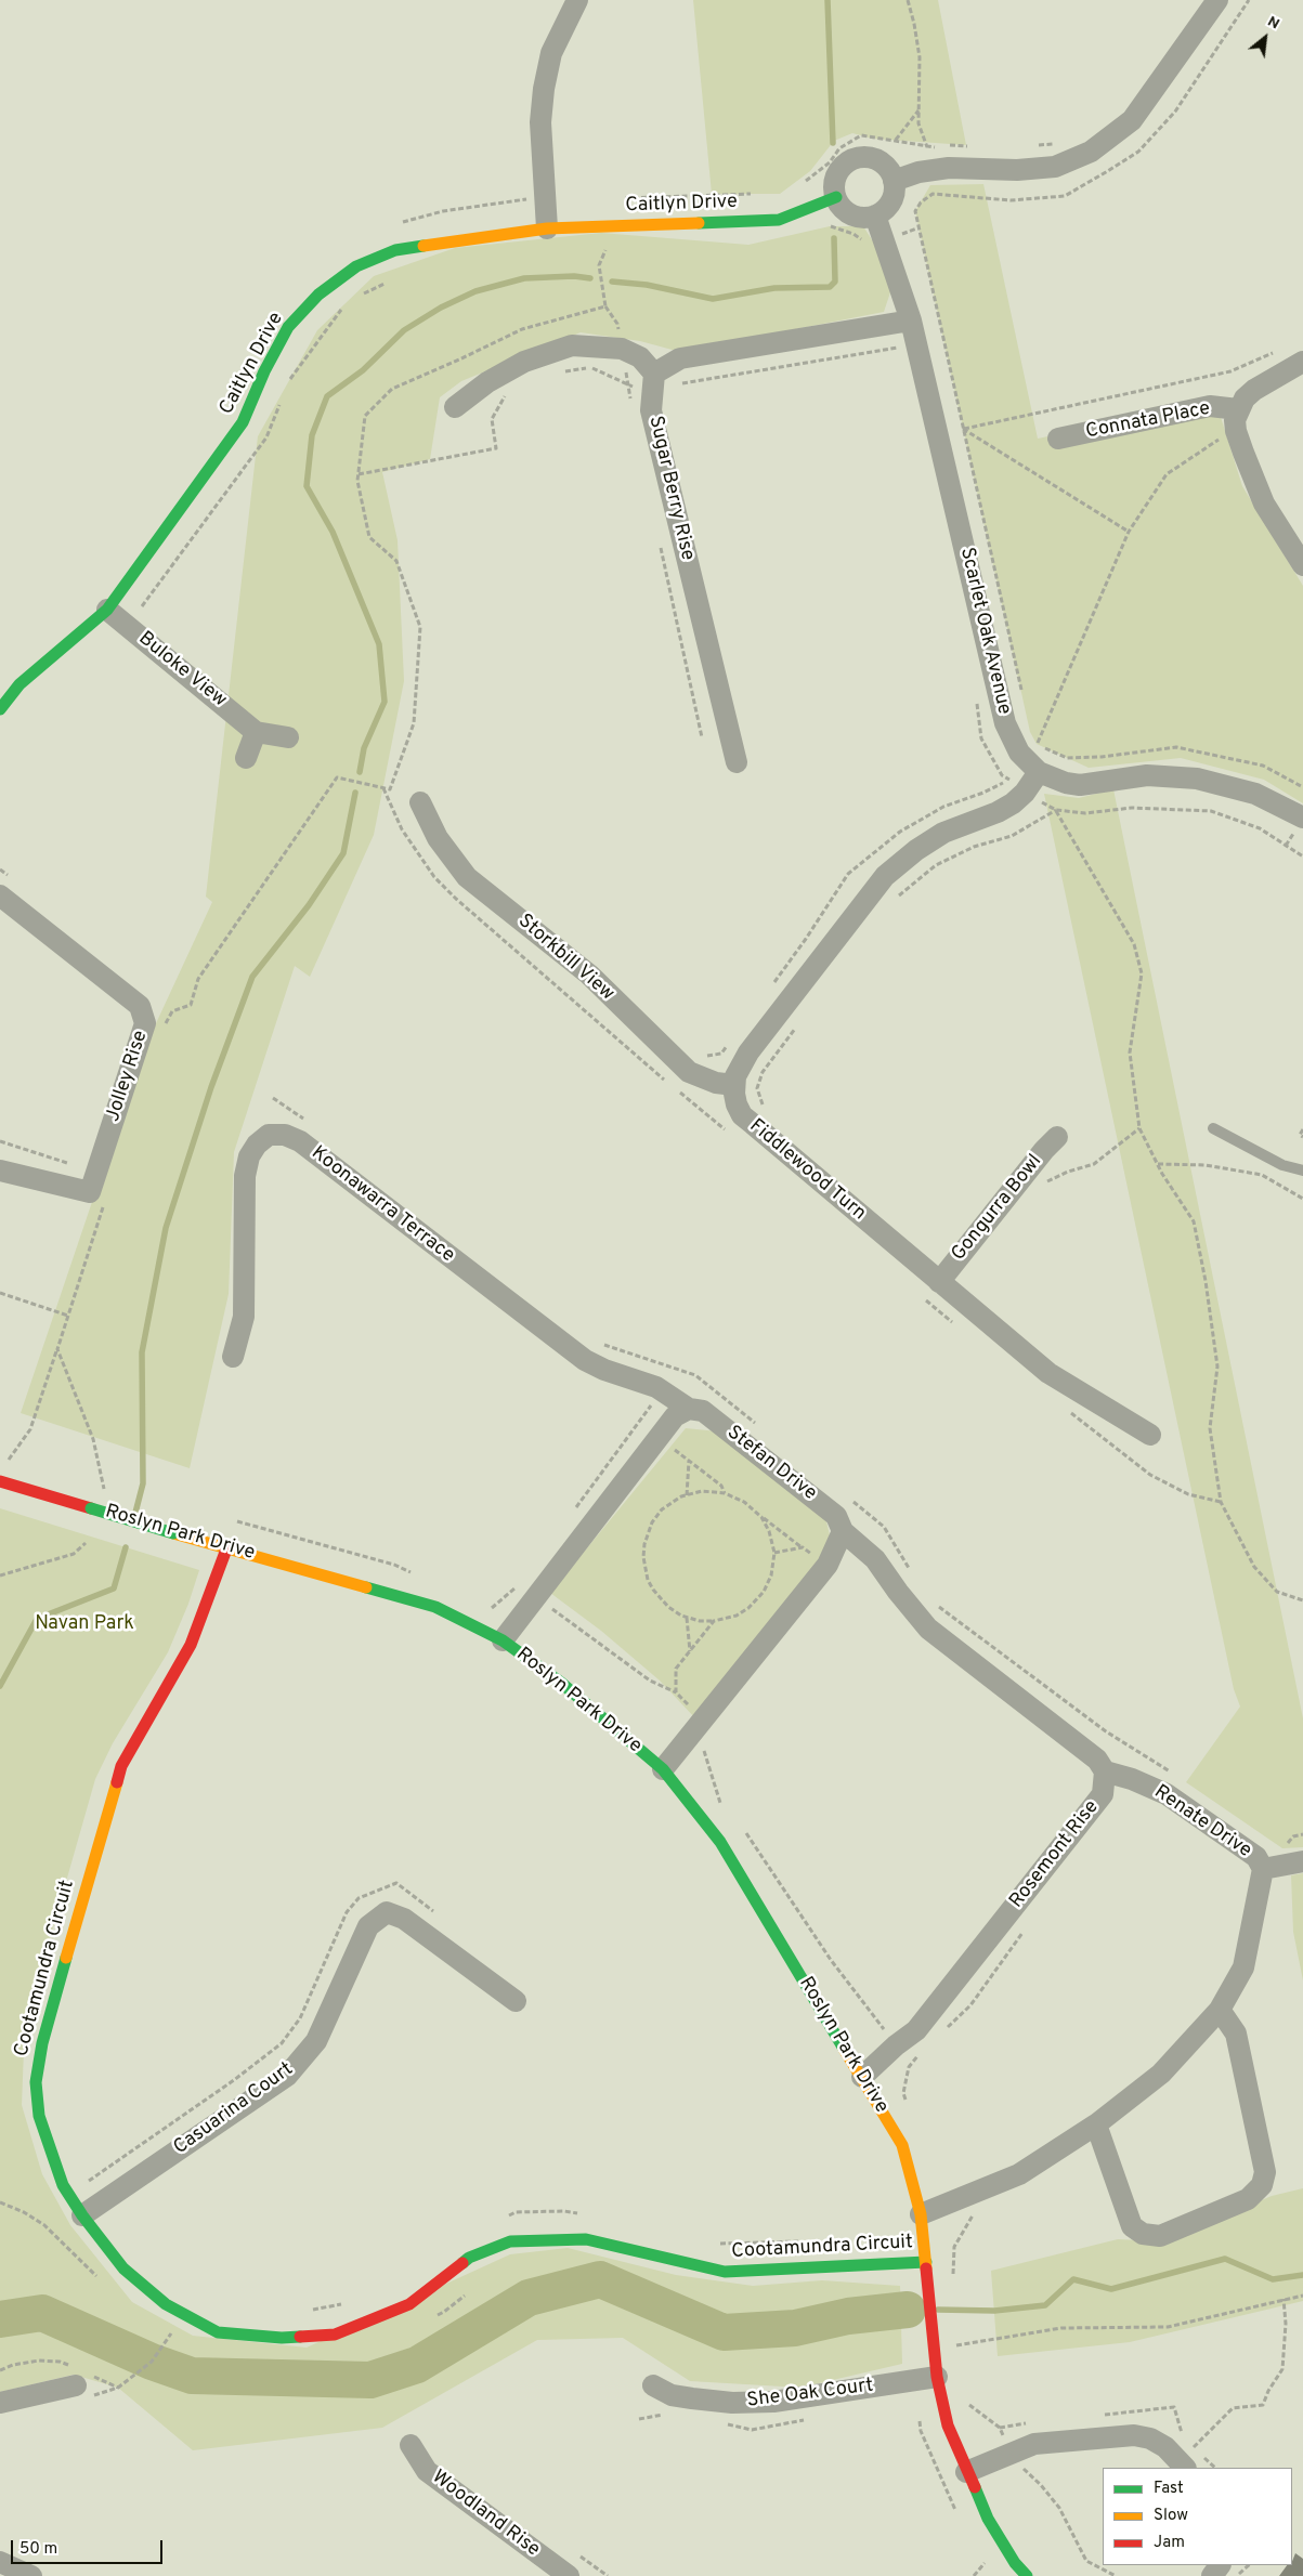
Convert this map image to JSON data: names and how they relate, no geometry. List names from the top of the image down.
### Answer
{
  "streets": {
    "street": [
      "Caitlyn Drive",
      "Connata Place",
      "Sugar Berry Rise",
      "Scarlet Oak Avenue",
      "Buloke View",
      "Storkbill View",
      "Jolley Rise",
      "Fiddlewood Turn",
      "Koonawarra Terrace",
      "Gongurra Bowl",
      "Stefan Drive",
      "Roslyn Park Drive",
      "Renate Drive",
      "Rosemont Rise",
      "Cootamundra Circuit",
      "Casuarina Court",
      "She Oak Court",
      "Woodland Rise"
    ]
  },
  "crossings": [
    ["Caitlyn Drive", "Scarlet Oak Avenue"],
    ["Caitlyn Drive", "Buloke View"],
    ["Storkbill View", "Fiddlewood Turn"],
    ["Fiddlewood Turn", "Gongurra Bowl"],
    ["Koonawarra Terrace", "Stefan Drive"],
    ["Roslyn Park Drive", "Rosemont Rise"],
    ["Roslyn Park Drive", "Cootamundra Circuit"],
    ["Roslyn Park Drive", "She Oak Court"],
    ["Renate Drive", "Rosemont Rise"],
    ["Cootamundra Circuit", "Casuarina Court"]
  ],
  "parks": ["Navan Park"],
  "legend": ["Fast", "Slow", "Jam"],
  "scale_bar": "50 m",
  "north": "top right"
}
